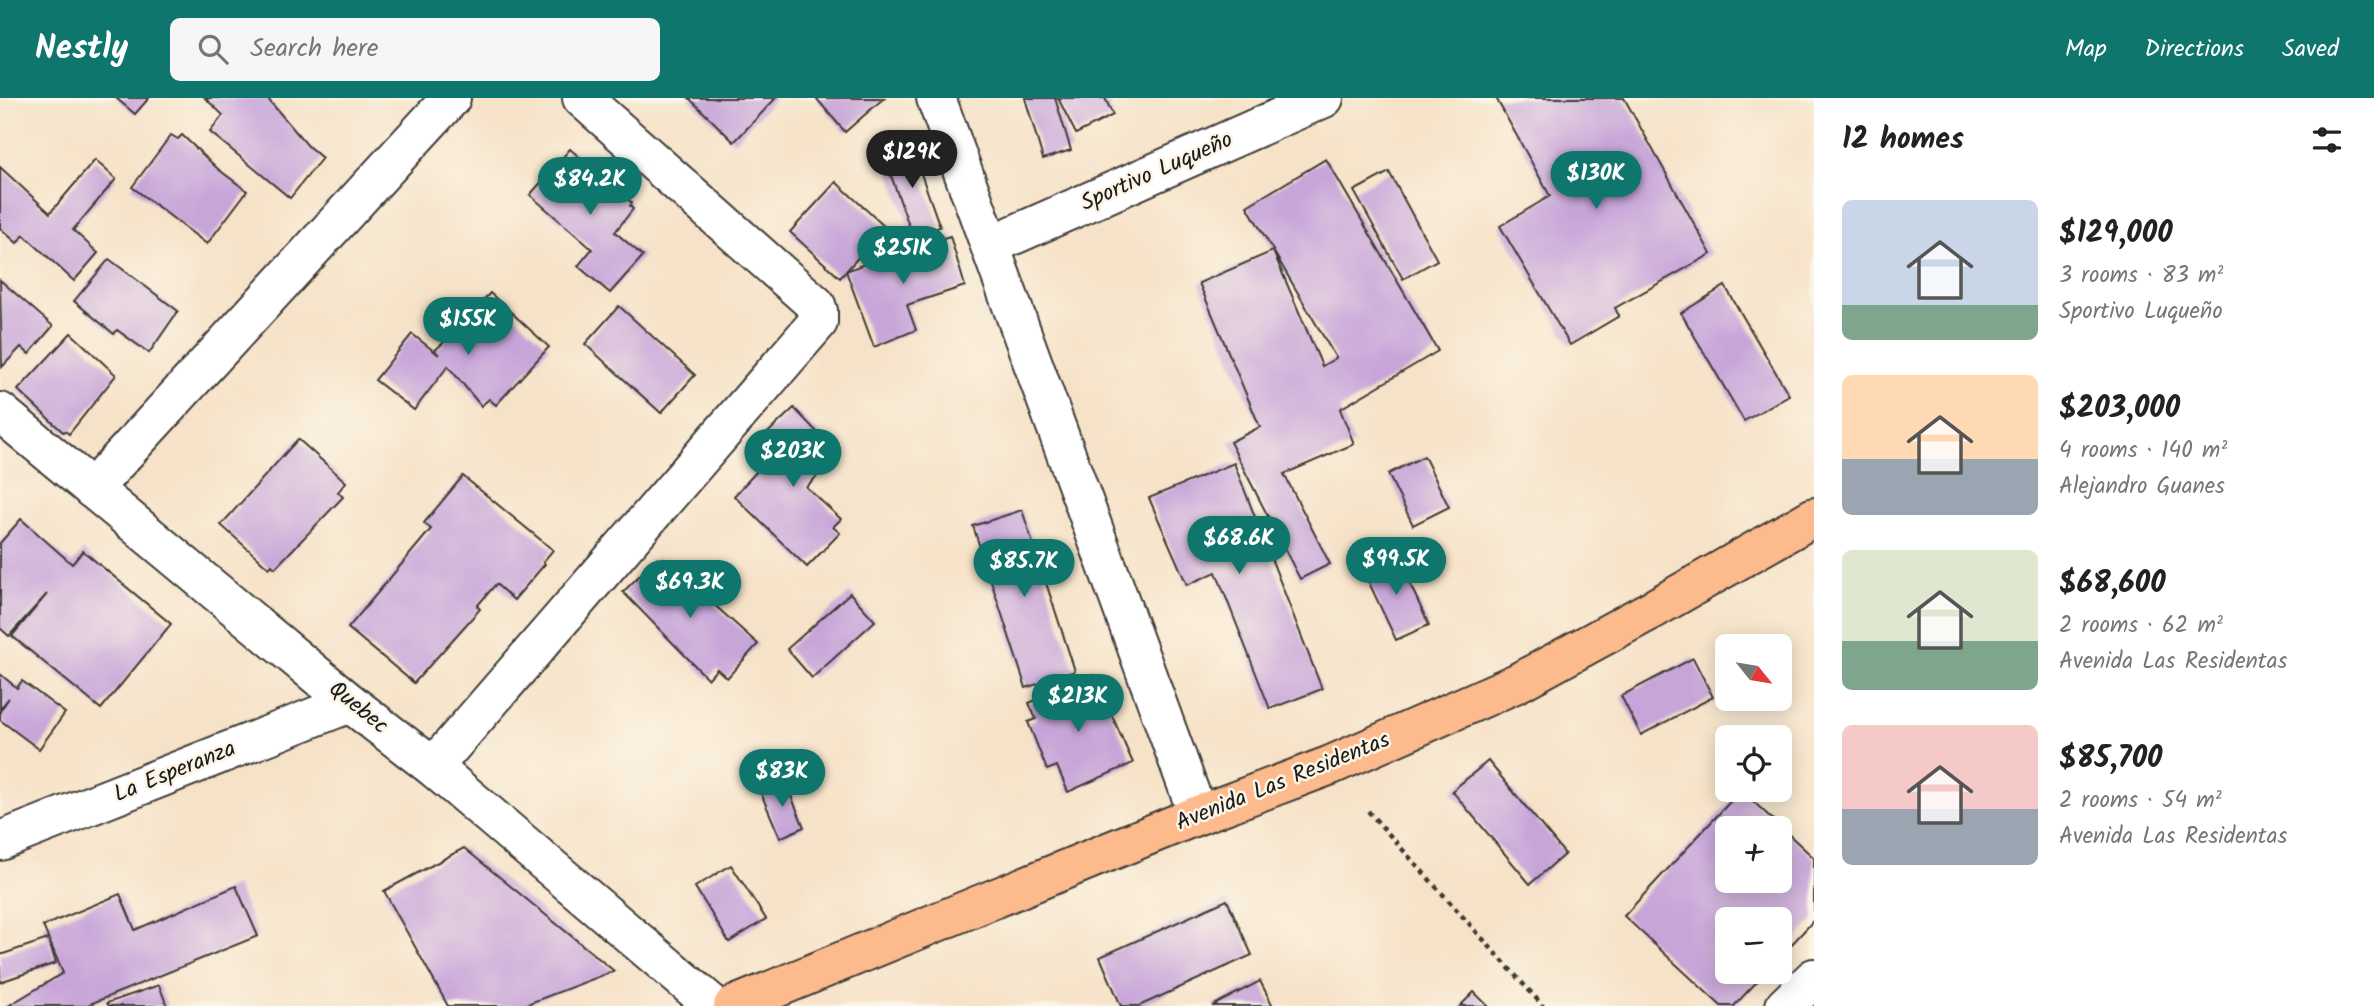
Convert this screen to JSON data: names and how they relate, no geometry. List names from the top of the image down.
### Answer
{
  "streets": {
    "main road": ["Avenida Las Residentas"],
    "street": ["Sportivo Luqueño", "Quebec", "La Esperanza"]
  },
  "crossings": [
    ["Quebec", "La Esperanza"]
  ],
  "north": "bottom right",
  "page": {
    "header": "Nestly",
    "search": "Search here",
    "nav": ["Map", "Directions", "Saved"],
    "heading": "12 homes",
    "price": [
      "$129K",
      "$130K",
      "$84.2K",
      "$251K",
      "$155K",
      "$203K",
      "$68.6K",
      "$99.5K",
      "$85.7K",
      "$69.3K",
      "$213K",
      "$83K"
    ],
    "list": [
      {
        "name": "$129,000",
        "note": "3 rooms · 83 m² · Sportivo Luqueño"
      },
      {
        "name": "$203,000",
        "note": "4 rooms · 140 m² · Alejandro Guanes"
      },
      {
        "name": "$68,600",
        "note": "2 rooms · 62 m² · Avenida Las Residentas"
      },
      {
        "name": "$85,700",
        "note": "2 rooms · 54 m² · Avenida Las Residentas"
      }
    ],
    "map_buttons": ["+", "−"]
  }
}
